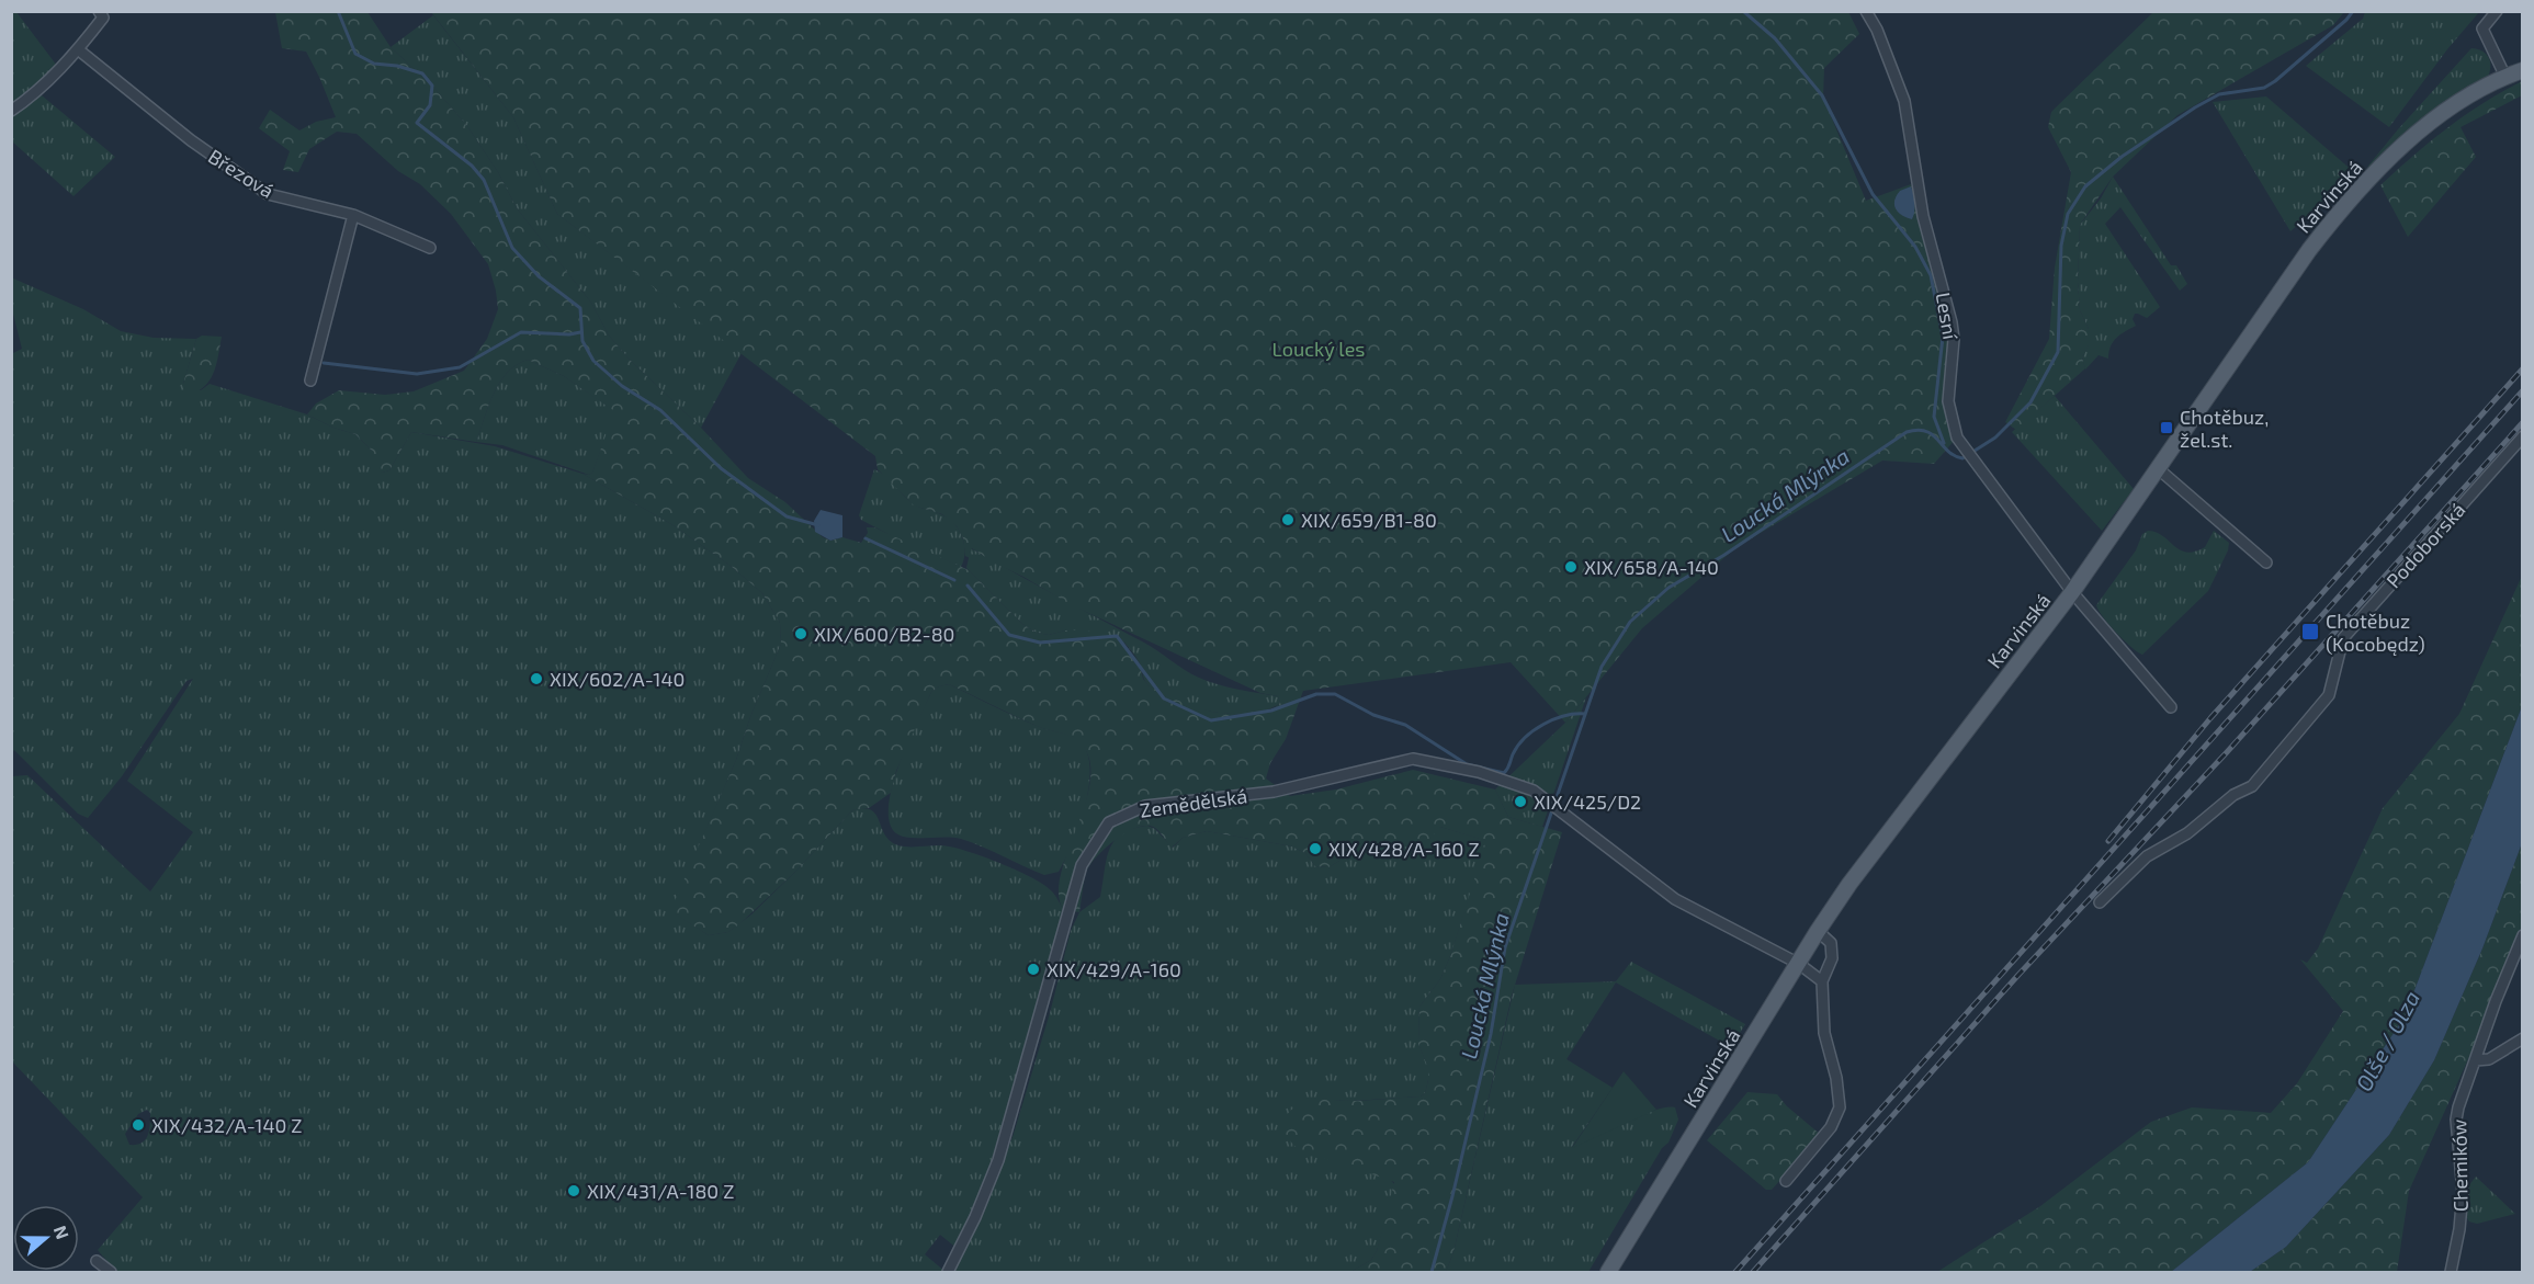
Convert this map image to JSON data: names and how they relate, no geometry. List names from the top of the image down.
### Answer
{
  "streets": {
    "main road": ["Karvinská"],
    "street": [
      "Březová",
      "Lesní",
      "Podoborská",
      "Zemědělská",
      "Chemików"
    ]
  },
  "crossings": [
    ["Karvinská", "Lesní"],
    ["Karvinská", "Zemědělská"]
  ],
  "water": ["Loucká Mlýnka", "Olše / Olza"],
  "parks": ["Loucký les"],
  "places": {
    "transit": ["Chotěbuz, žel.st.", "Chotěbuz (Kocobędz)"],
    "other": [
      "XIX/659/B1-80",
      "XIX/658/A-140",
      "XIX/600/B2-80",
      "XIX/602/A-140",
      "XIX/425/D2",
      "XIX/428/A-160 Z",
      "XIX/429/A-160",
      "XIX/432/A-140 Z",
      "XIX/431/A-180 Z"
    ]
  },
  "north": "right"
}
